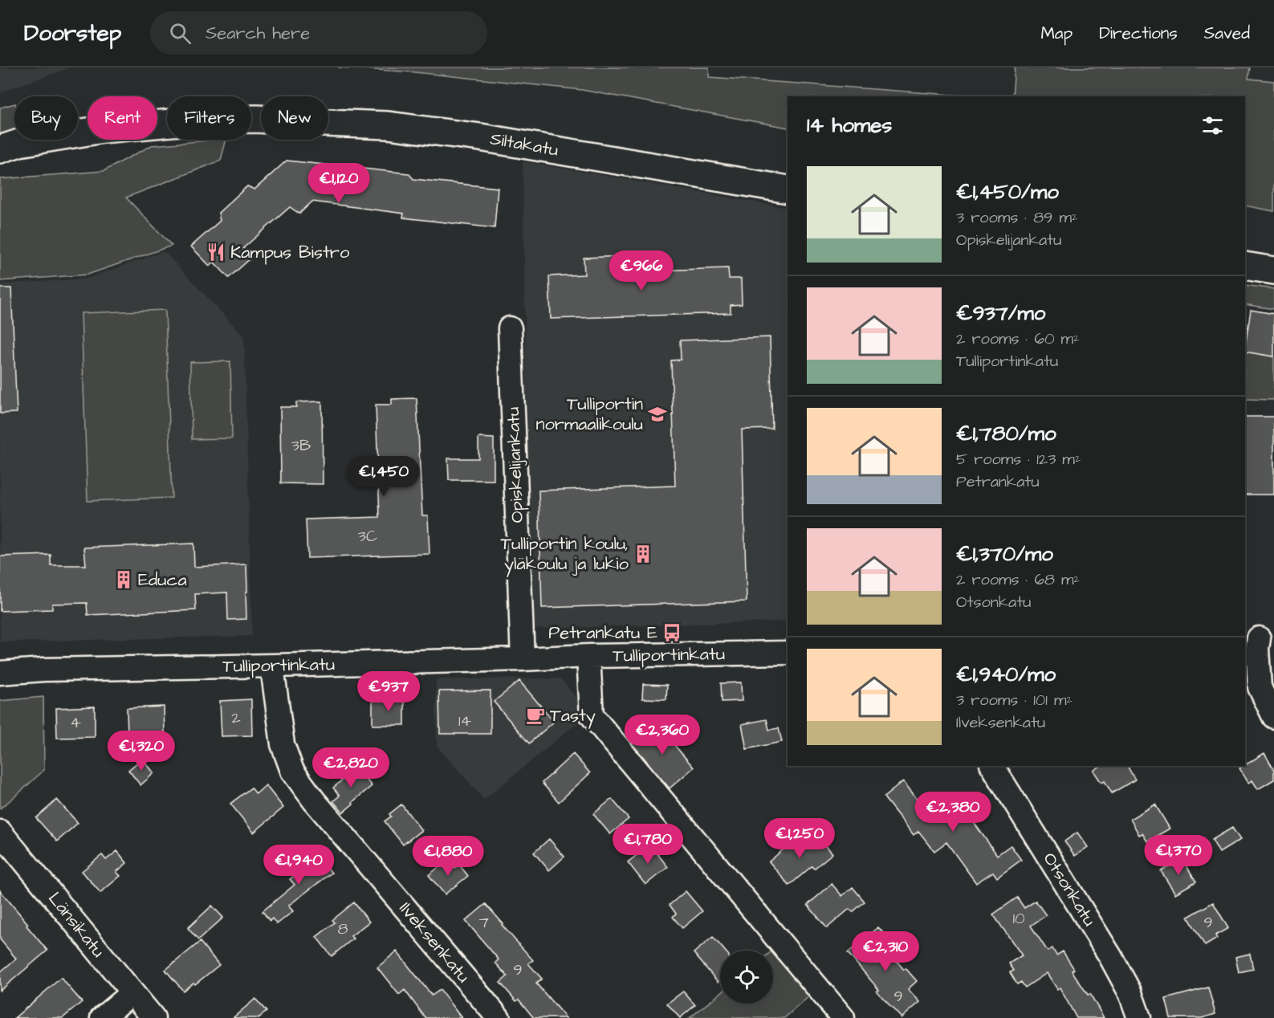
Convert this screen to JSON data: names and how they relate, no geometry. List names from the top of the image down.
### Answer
{
  "streets": {
    "main road": ["Siltakatu"],
    "street": [
      "Opiskelijankatu",
      "Tulliportinkatu",
      "Otsonkatu",
      "Länsikatu",
      "Ilveksenkatu"
    ]
  },
  "crossings": [
    ["Opiskelijankatu", "Tulliportinkatu"],
    ["Tulliportinkatu", "Ilveksenkatu"]
  ],
  "places": {
    "restaurant": ["Kampus Bistro"],
    "school or university": ["Tulliportin normaalikoulu"],
    "building": ["Tulliportin koulu, yläkoulu ja lukio", "Educa"],
    "bus stop": ["Petrankatu E"],
    "cafe": ["Tasty"]
  },
  "house_numbers": [
    "3B",
    "3C",
    "2",
    "14",
    "4",
    "10",
    "7",
    "9",
    "8",
    "9",
    "9"
  ],
  "page": {
    "header": "Doorstep",
    "search": "Search here",
    "nav": ["Map", "Directions", "Saved"],
    "chip": [
      "Buy",
      "Rent",
      "Filters",
      "New"
    ],
    "heading": "14 homes",
    "list": [
      {
        "name": "€1,450/mo",
        "note": "3 rooms · 89 m² · Opiskelijankatu"
      },
      {
        "name": "€937/mo",
        "note": "2 rooms · 60 m² · Tulliportinkatu"
      },
      {
        "name": "€1,780/mo",
        "note": "5 rooms · 123 m² · Petrankatu"
      },
      {
        "name": "€1,370/mo",
        "note": "2 rooms · 68 m² · Otsonkatu"
      },
      {
        "name": "€1,940/mo",
        "note": "3 rooms · 101 m² · Ilveksenkatu"
      }
    ],
    "price": [
      "€1,120",
      "€966",
      "€1,450",
      "€937",
      "€2,360",
      "€1,320",
      "€2,820",
      "€2,380",
      "€1,250",
      "€1,780",
      "€1,370",
      "€1,880",
      "€1,940",
      "€2,310"
    ]
  }
}
